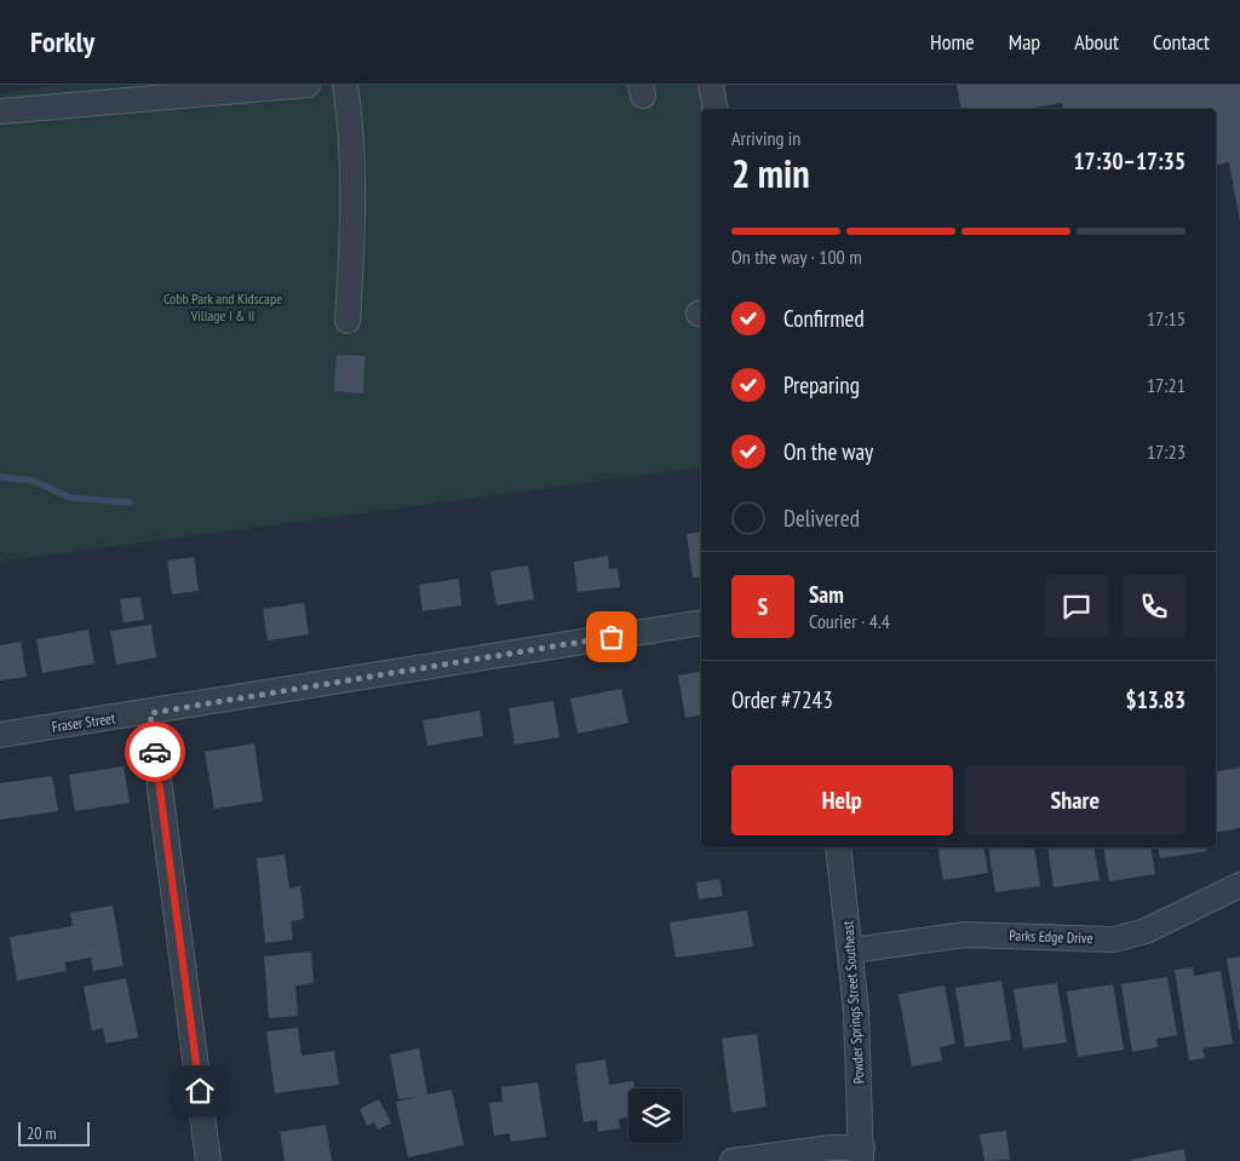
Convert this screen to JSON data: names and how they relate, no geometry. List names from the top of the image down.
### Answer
{
  "streets": {
    "street": ["Fraser Street", "Parks Edge Drive", "Powder Springs Street Southeast"]
  },
  "crossings": [
    ["Parks Edge Drive", "Powder Springs Street Southeast"]
  ],
  "parks": ["Cobb Park and Kidscape Village I & II"],
  "scale_bar": "20 m",
  "page": {
    "header": "Forkly",
    "nav": [
      "Home",
      "Map",
      "About",
      "Contact"
    ],
    "heading": ["2 min", "Arriving in", "17:30–17:35"],
    "panel": [
      "Sam",
      "Courier · 4.4",
      "Order #7243",
      "$13.83"
    ],
    "bar": "On the way · 100 m",
    "list": [
      ["Confirmed", "17:15"],
      ["Preparing", "17:21"],
      ["On the way", "17:23"],
      "Delivered"
    ],
    "round": "S",
    "buttons": ["Help", "Share"],
    "scale": "20 m"
  }
}
